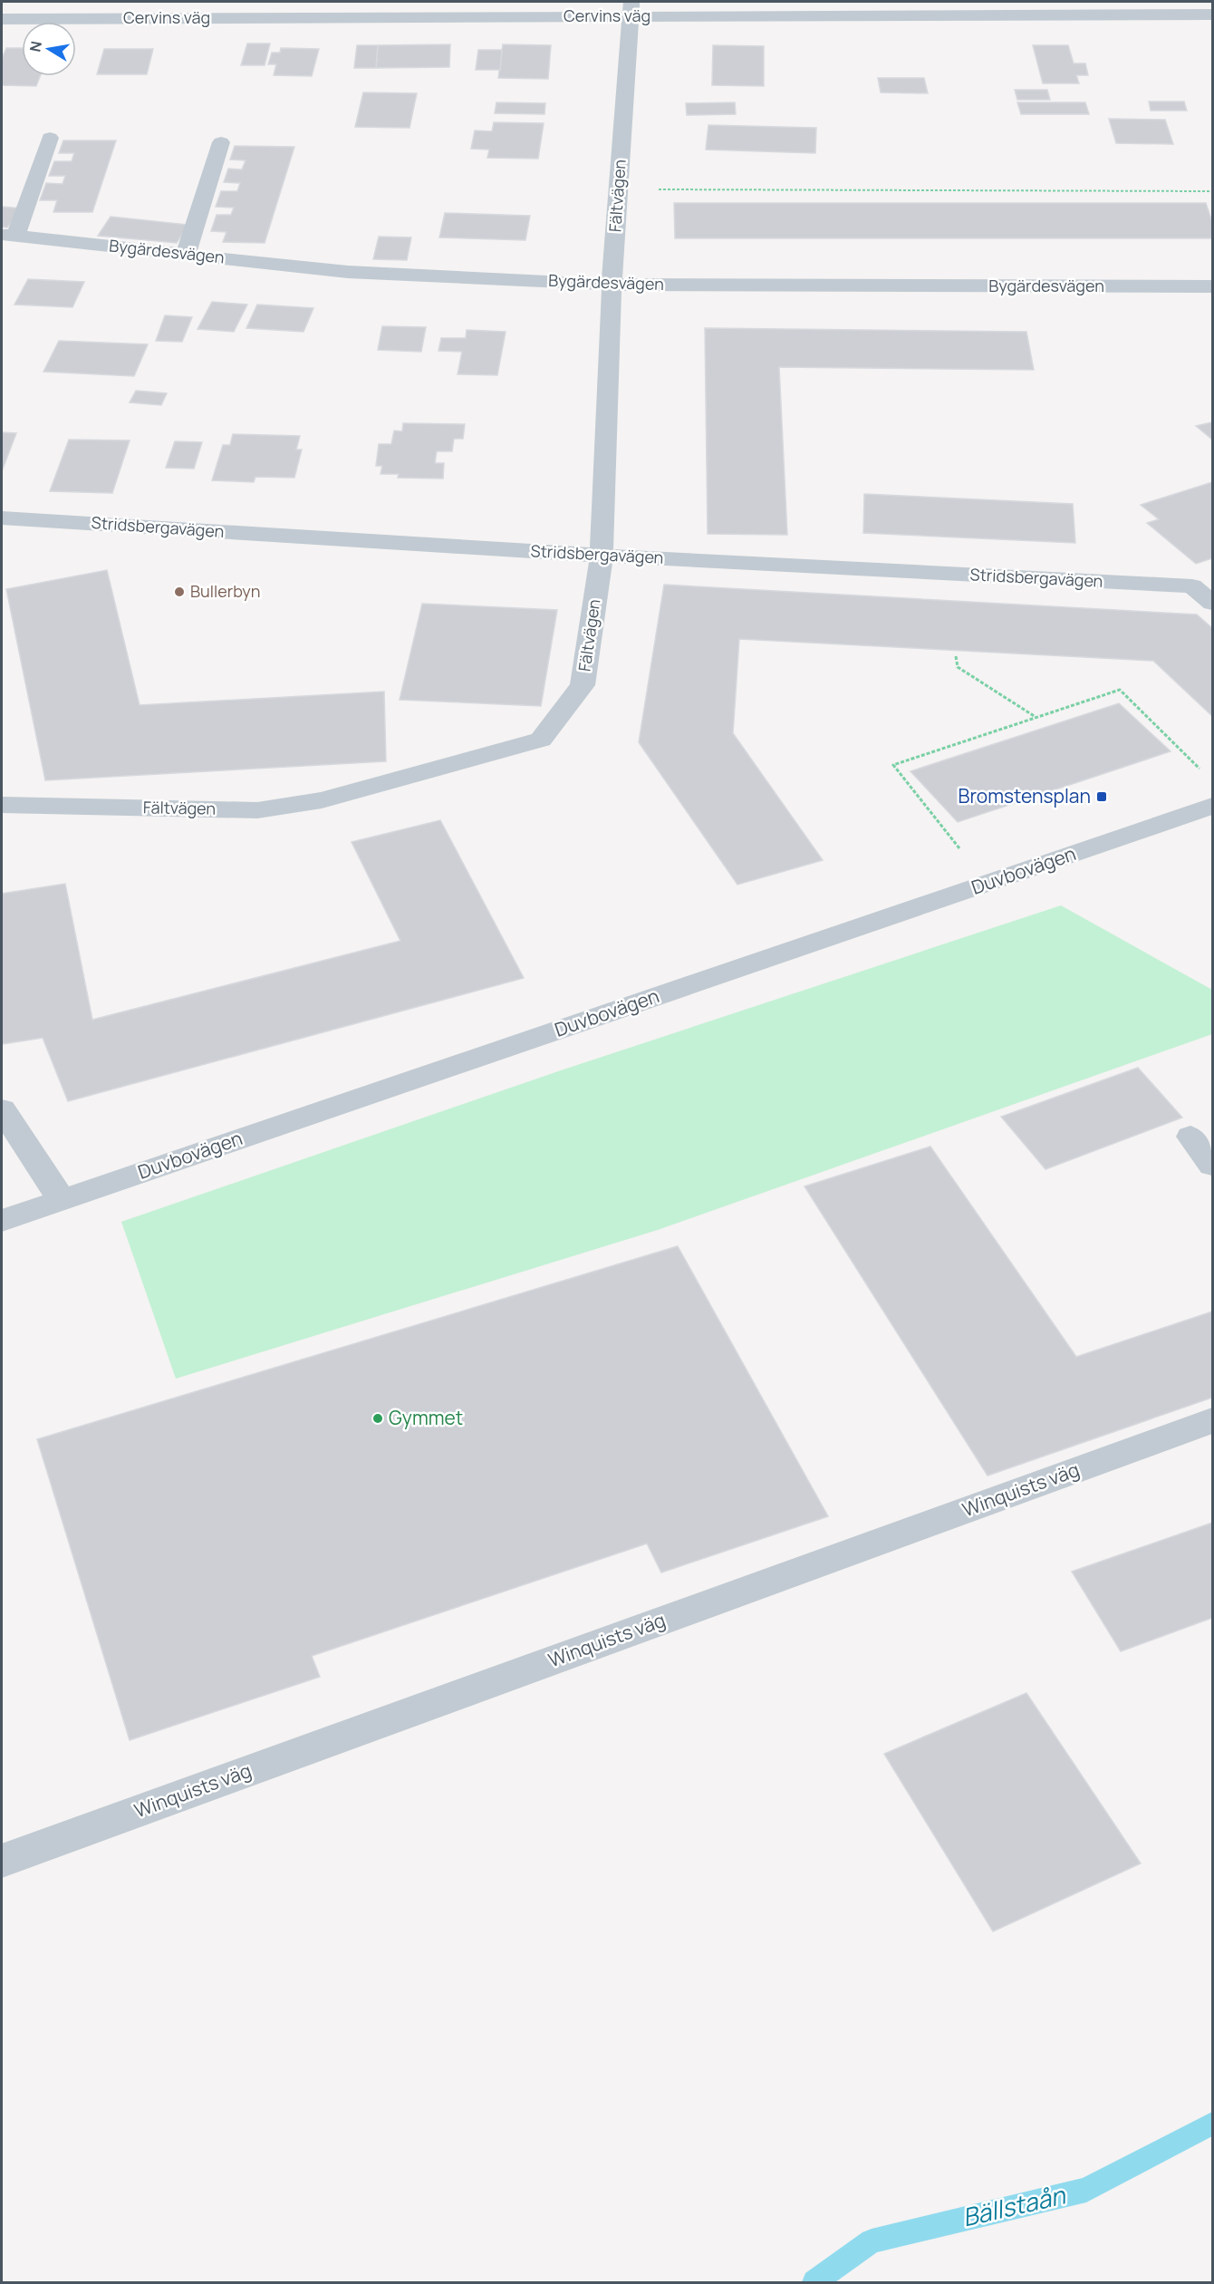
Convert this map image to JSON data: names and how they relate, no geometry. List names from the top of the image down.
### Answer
{
  "streets": {
    "street": [
      "Cervins väg",
      "Fältvägen",
      "Bygärdesvägen",
      "Stridsbergavägen",
      "Duvbovägen",
      "Winquists väg"
    ]
  },
  "crossings": [
    ["Cervins väg", "Fältvägen"],
    ["Fältvägen", "Bygärdesvägen"],
    ["Fältvägen", "Stridsbergavägen"]
  ],
  "water": ["Bällstaån"],
  "places": {
    "other": ["Bullerbyn", "Gymmet"],
    "transit": ["Bromstensplan"]
  },
  "north": "left"
}
